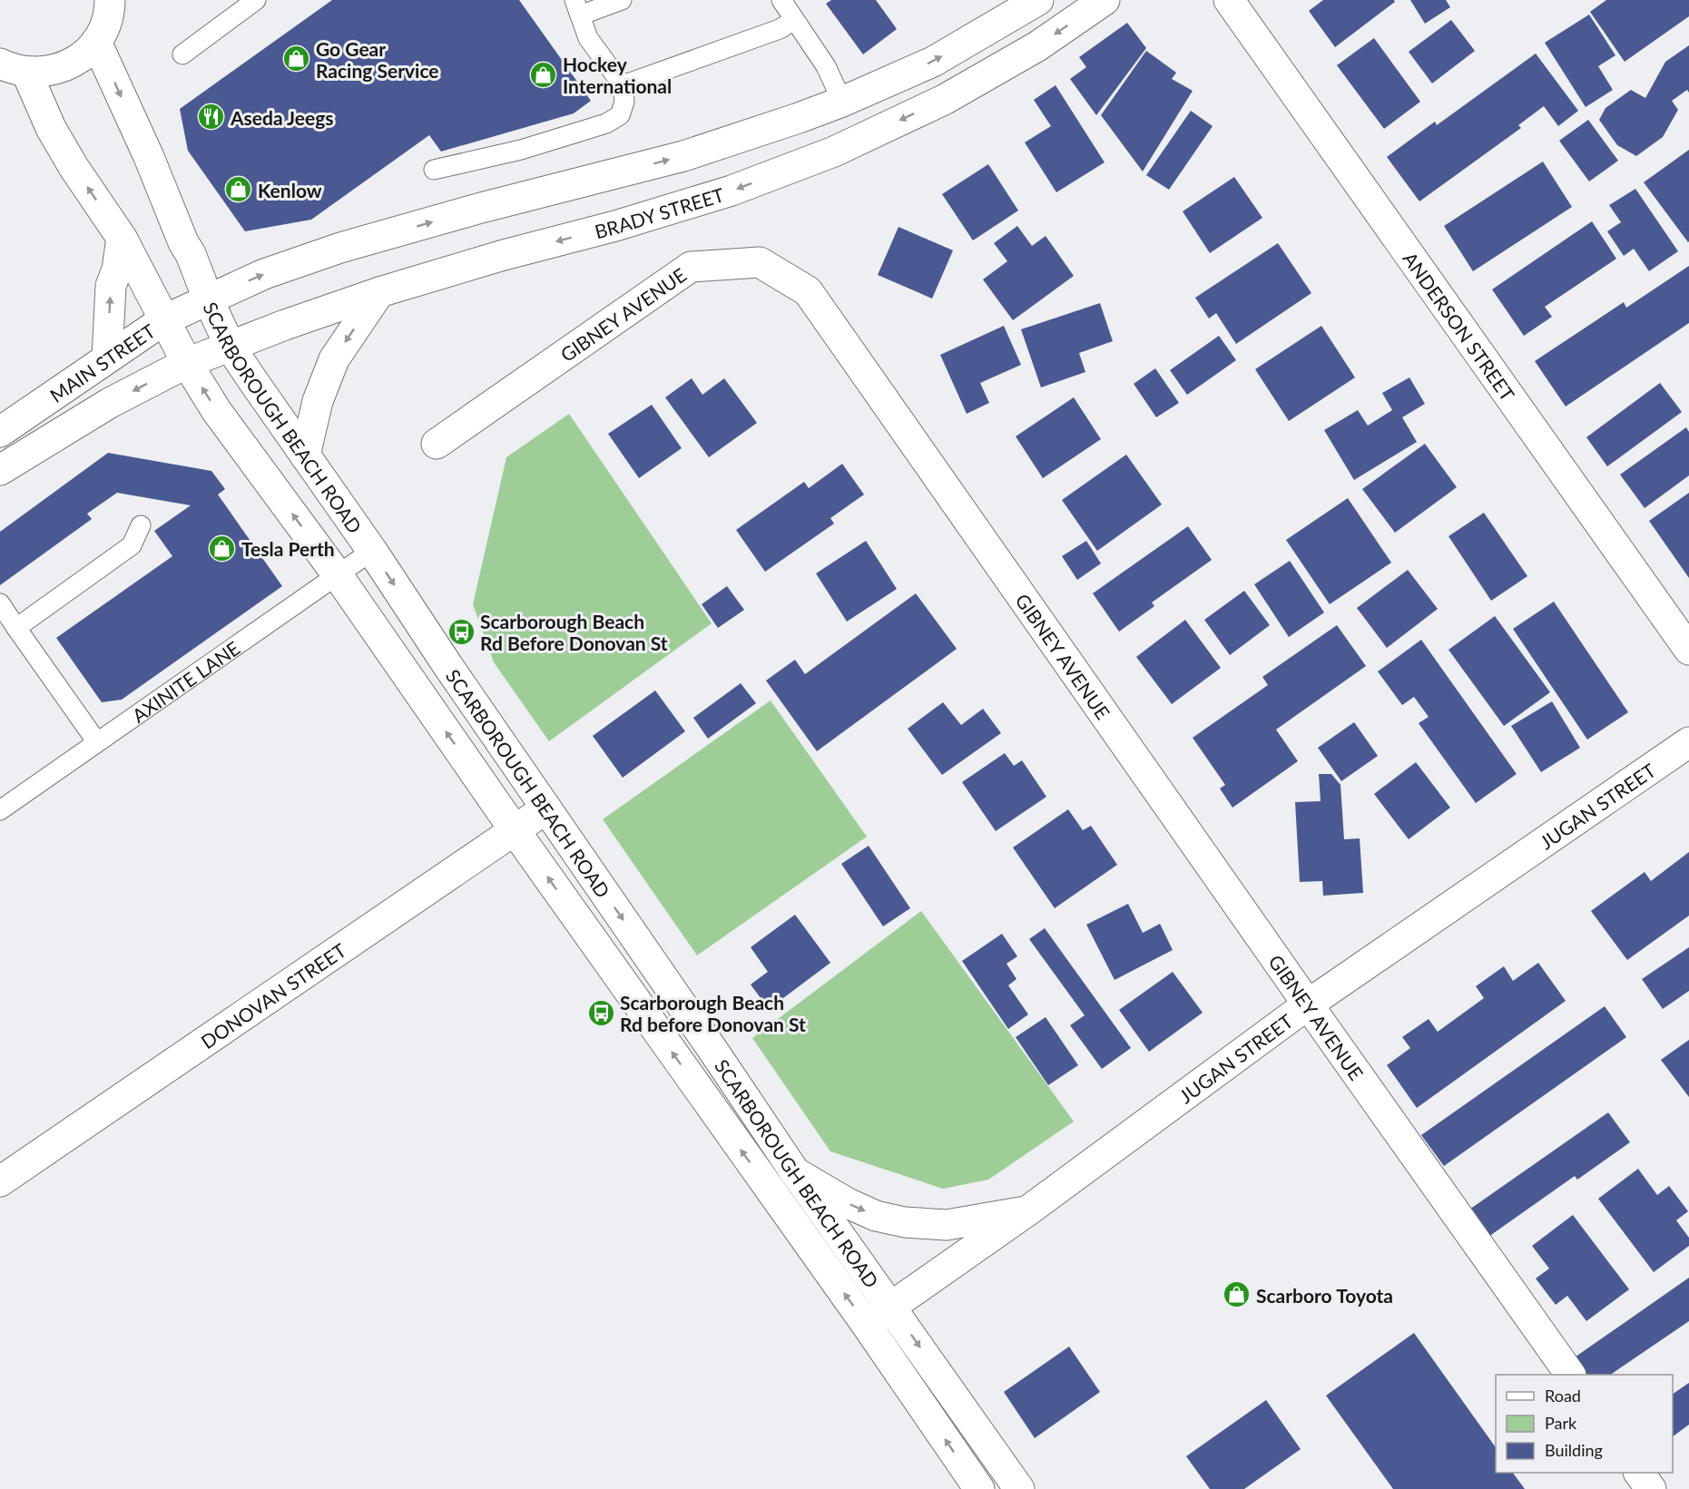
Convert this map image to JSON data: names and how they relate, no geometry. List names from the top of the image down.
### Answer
{
  "streets": {
    "main road": [
      "BRADY STREET",
      "GIBNEY AVENUE",
      "ANDERSON STREET",
      "MAIN STREET",
      "SCARBOROUGH BEACH ROAD",
      "JUGAN STREET",
      "DONOVAN STREET"
    ],
    "lane": ["AXINITE LANE"]
  },
  "crossings": [
    ["BRADY STREET", "MAIN STREET"],
    ["BRADY STREET", "SCARBOROUGH BEACH ROAD"],
    ["GIBNEY AVENUE", "JUGAN STREET"],
    ["MAIN STREET", "SCARBOROUGH BEACH ROAD"],
    ["SCARBOROUGH BEACH ROAD", "AXINITE LANE"],
    ["SCARBOROUGH BEACH ROAD", "JUGAN STREET"],
    ["SCARBOROUGH BEACH ROAD", "DONOVAN STREET"]
  ],
  "places": {
    "shop": [
      "Go Gear Racing Service",
      "Hockey International",
      "Kenlow",
      "Tesla Perth",
      "Scarboro Toyota"
    ],
    "restaurant": ["Aseda Jeegs"],
    "bus stop": ["Scarborough Beach Rd Before Donovan St", "Scarborough Beach Rd before Donovan St"]
  },
  "legend": ["Road", "Park", "Building"]
}
